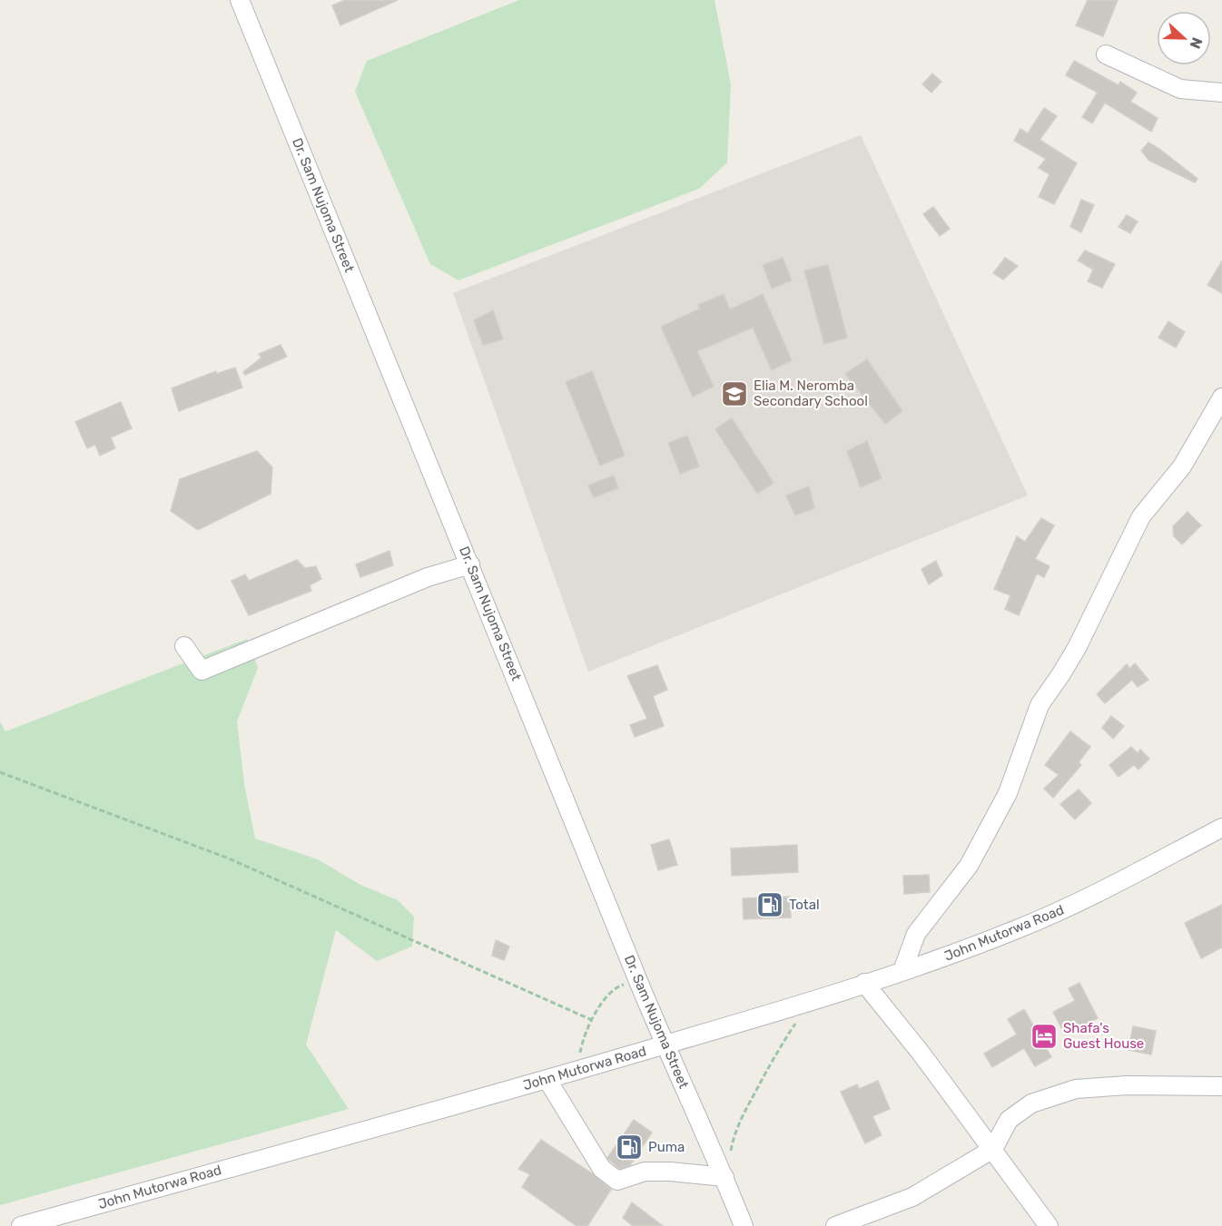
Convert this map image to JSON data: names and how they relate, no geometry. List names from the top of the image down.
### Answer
{
  "streets": {
    "street": ["Dr. Sam Nujoma Street", "John Mutorwa Road"]
  },
  "crossings": [
    ["Dr. Sam Nujoma Street", "John Mutorwa Road"]
  ],
  "places": {
    "school or university": ["Elia M. Neromba Secondary School"],
    "fuel station": ["Total", "Puma"],
    "hotel": ["Shafa's Guest House"]
  },
  "north": "right"
}
